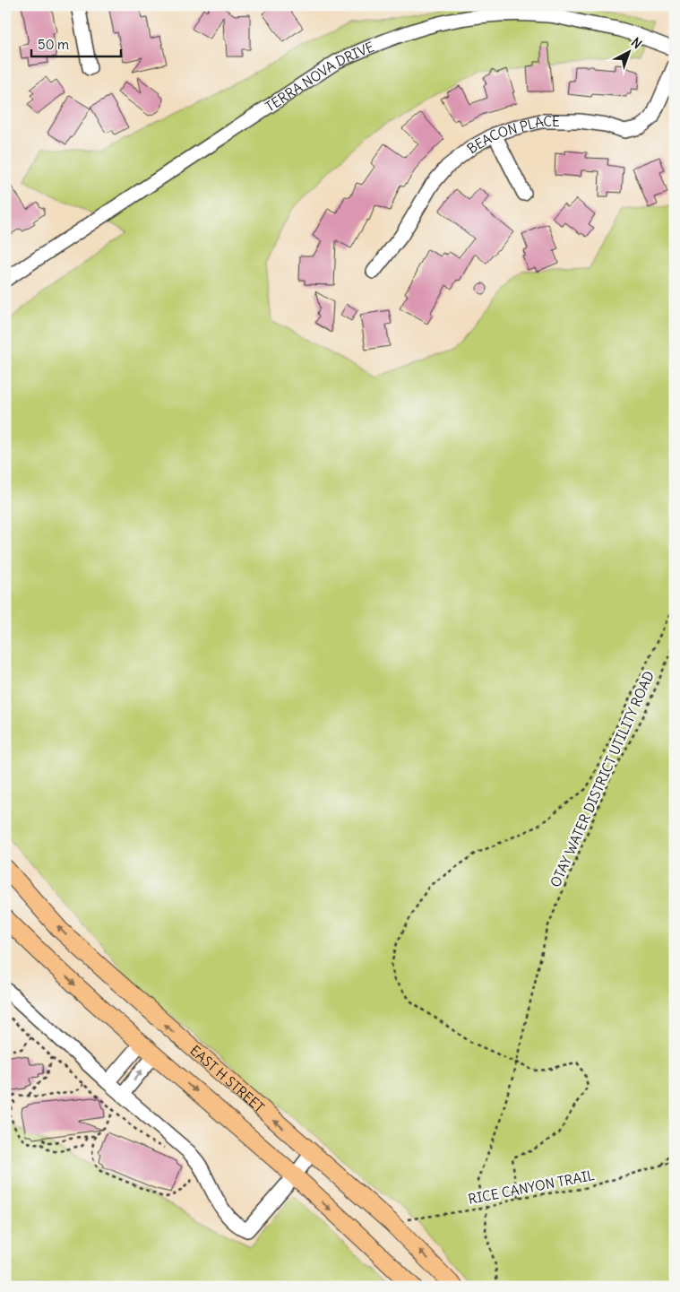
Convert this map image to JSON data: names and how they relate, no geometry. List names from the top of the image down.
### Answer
{
  "streets": {
    "main road": ["EAST H STREET"],
    "street": ["TERRA NOVA DRIVE", "BEACON PLACE"],
    "path": ["OTAY WATER DISTRICT UTILITY ROAD", "RICE CANYON TRAIL"]
  },
  "crossings": [
    ["OTAY WATER DISTRICT UTILITY ROAD", "RICE CANYON TRAIL"],
    ["EAST H STREET", "RICE CANYON TRAIL"]
  ],
  "scale_bar": "50 m",
  "north": "top right"
}
